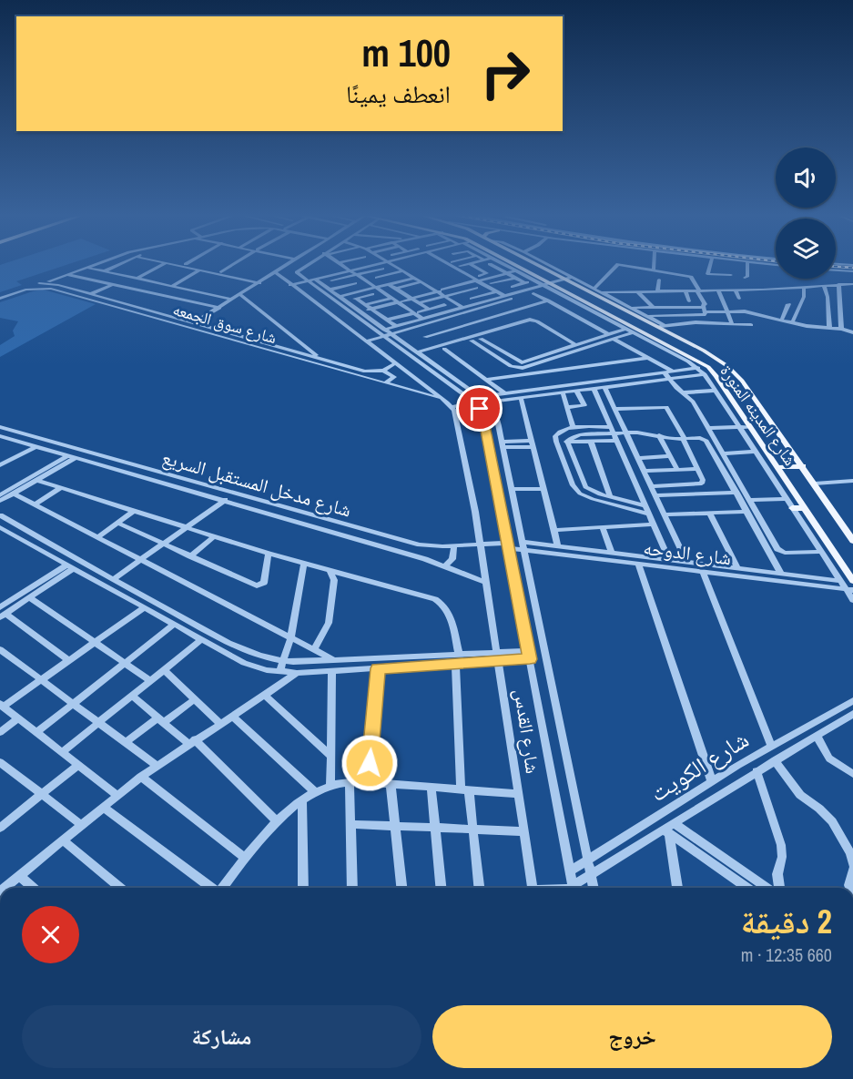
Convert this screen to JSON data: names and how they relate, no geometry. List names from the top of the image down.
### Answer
{
  "streets": {
    "main road": ["شارع المدينه المنورة"],
    "street": [
      "شارع سوق الجمعه",
      "شارع مدخل المستقبل السريع",
      "شارع الدوحه",
      "شارع القدس",
      "شارع الكويت"
    ]
  },
  "crossings": [
    ["شارع مدخل المستقبل السريع", "شارع الدوحه"],
    ["شارع مدخل المستقبل السريع", "شارع القدس"],
    ["شارع القدس", "شارع الكويت"]
  ],
  "page": {
    "turn": ["100 m", "انعطف يمينًا"],
    "heading": ["2 دقيقة", "660 m · 12:35"],
    "buttons": ["خروج", "مشاركة"]
  }
}
